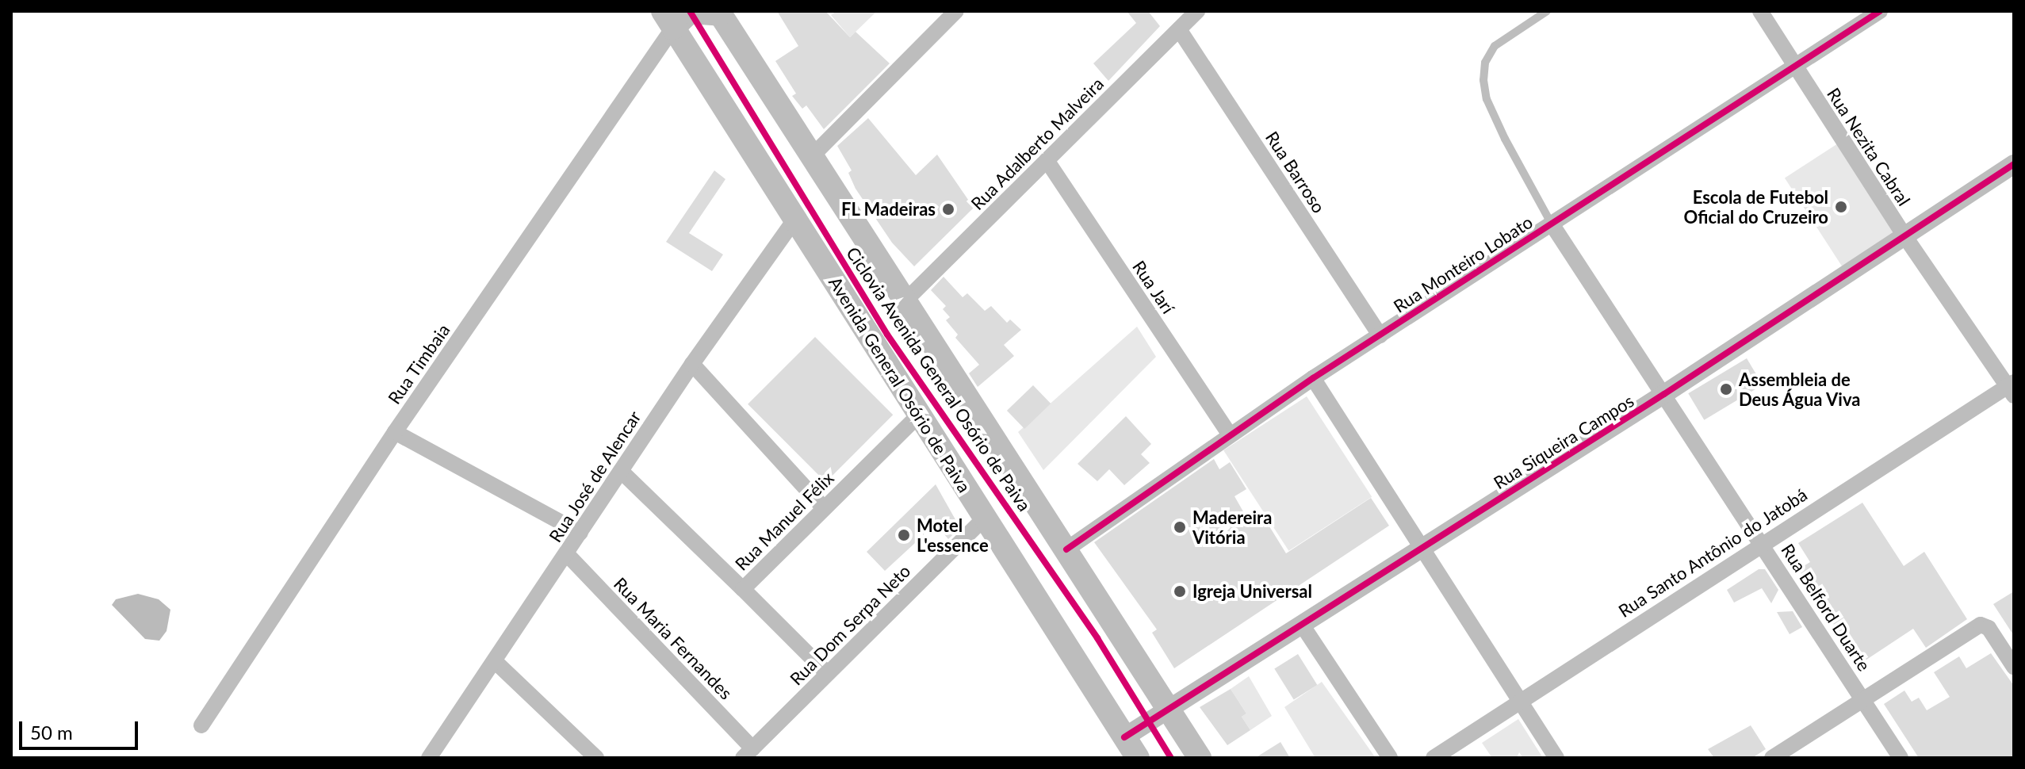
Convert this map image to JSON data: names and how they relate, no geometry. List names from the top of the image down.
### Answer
{
  "streets": {
    "main road": ["Avenida General Osório de Paiva"],
    "street": [
      "Rua Adalberto Malveira",
      "Rua Nezita Cabral",
      "Rua Barroso",
      "Rua Monteiro Lobato",
      "Rua Jarí",
      "Rua Timbaia",
      "Rua Siqueira Campos",
      "Rua José de Alencar",
      "Rua Manuel Félix",
      "Rua Santo Antônio do Jatobá",
      "Rua Belford Duarte",
      "Rua Dom Serpa Neto",
      "Rua Maria Fernandes"
    ],
    "cycle path": ["Ciclovia Avenida General Osório de Paiva"]
  },
  "crossings": [
    ["Rua Adalberto Malveira", "Rua Barroso"],
    ["Rua Adalberto Malveira", "Rua Jarí"],
    ["Rua Nezita Cabral", "Rua Monteiro Lobato"],
    ["Rua Nezita Cabral", "Rua Siqueira Campos"],
    ["Rua Nezita Cabral", "Rua Santo Antônio do Jatobá"],
    ["Rua Barroso", "Rua Monteiro Lobato"],
    ["Rua Monteiro Lobato", "Rua Jarí"],
    ["Rua Monteiro Lobato", "Rua Belford Duarte"],
    ["Rua Timbaia", "Avenida General Osório de Paiva"],
    ["Avenida General Osório de Paiva", "Rua Siqueira Campos"],
    ["Avenida General Osório de Paiva", "Rua José de Alencar"],
    ["Avenida General Osório de Paiva", "Rua Manuel Félix"],
    ["Avenida General Osório de Paiva", "Rua Dom Serpa Neto"],
    ["Rua Siqueira Campos", "Rua Belford Duarte"],
    ["Rua José de Alencar", "Rua Manuel Félix"],
    ["Rua José de Alencar", "Rua Maria Fernandes"],
    ["Rua Santo Antônio do Jatobá", "Rua Belford Duarte"],
    ["Rua Dom Serpa Neto", "Rua Maria Fernandes"]
  ],
  "places": [
    "Escola de Futebol Oficial do Cruzeiro",
    "FL Madeiras",
    "Assembleia de Deus Água Viva",
    "Madereira Vitória",
    "Motel L'essence",
    "Igreja Universal"
  ],
  "scale_bar": "50 m"
}
